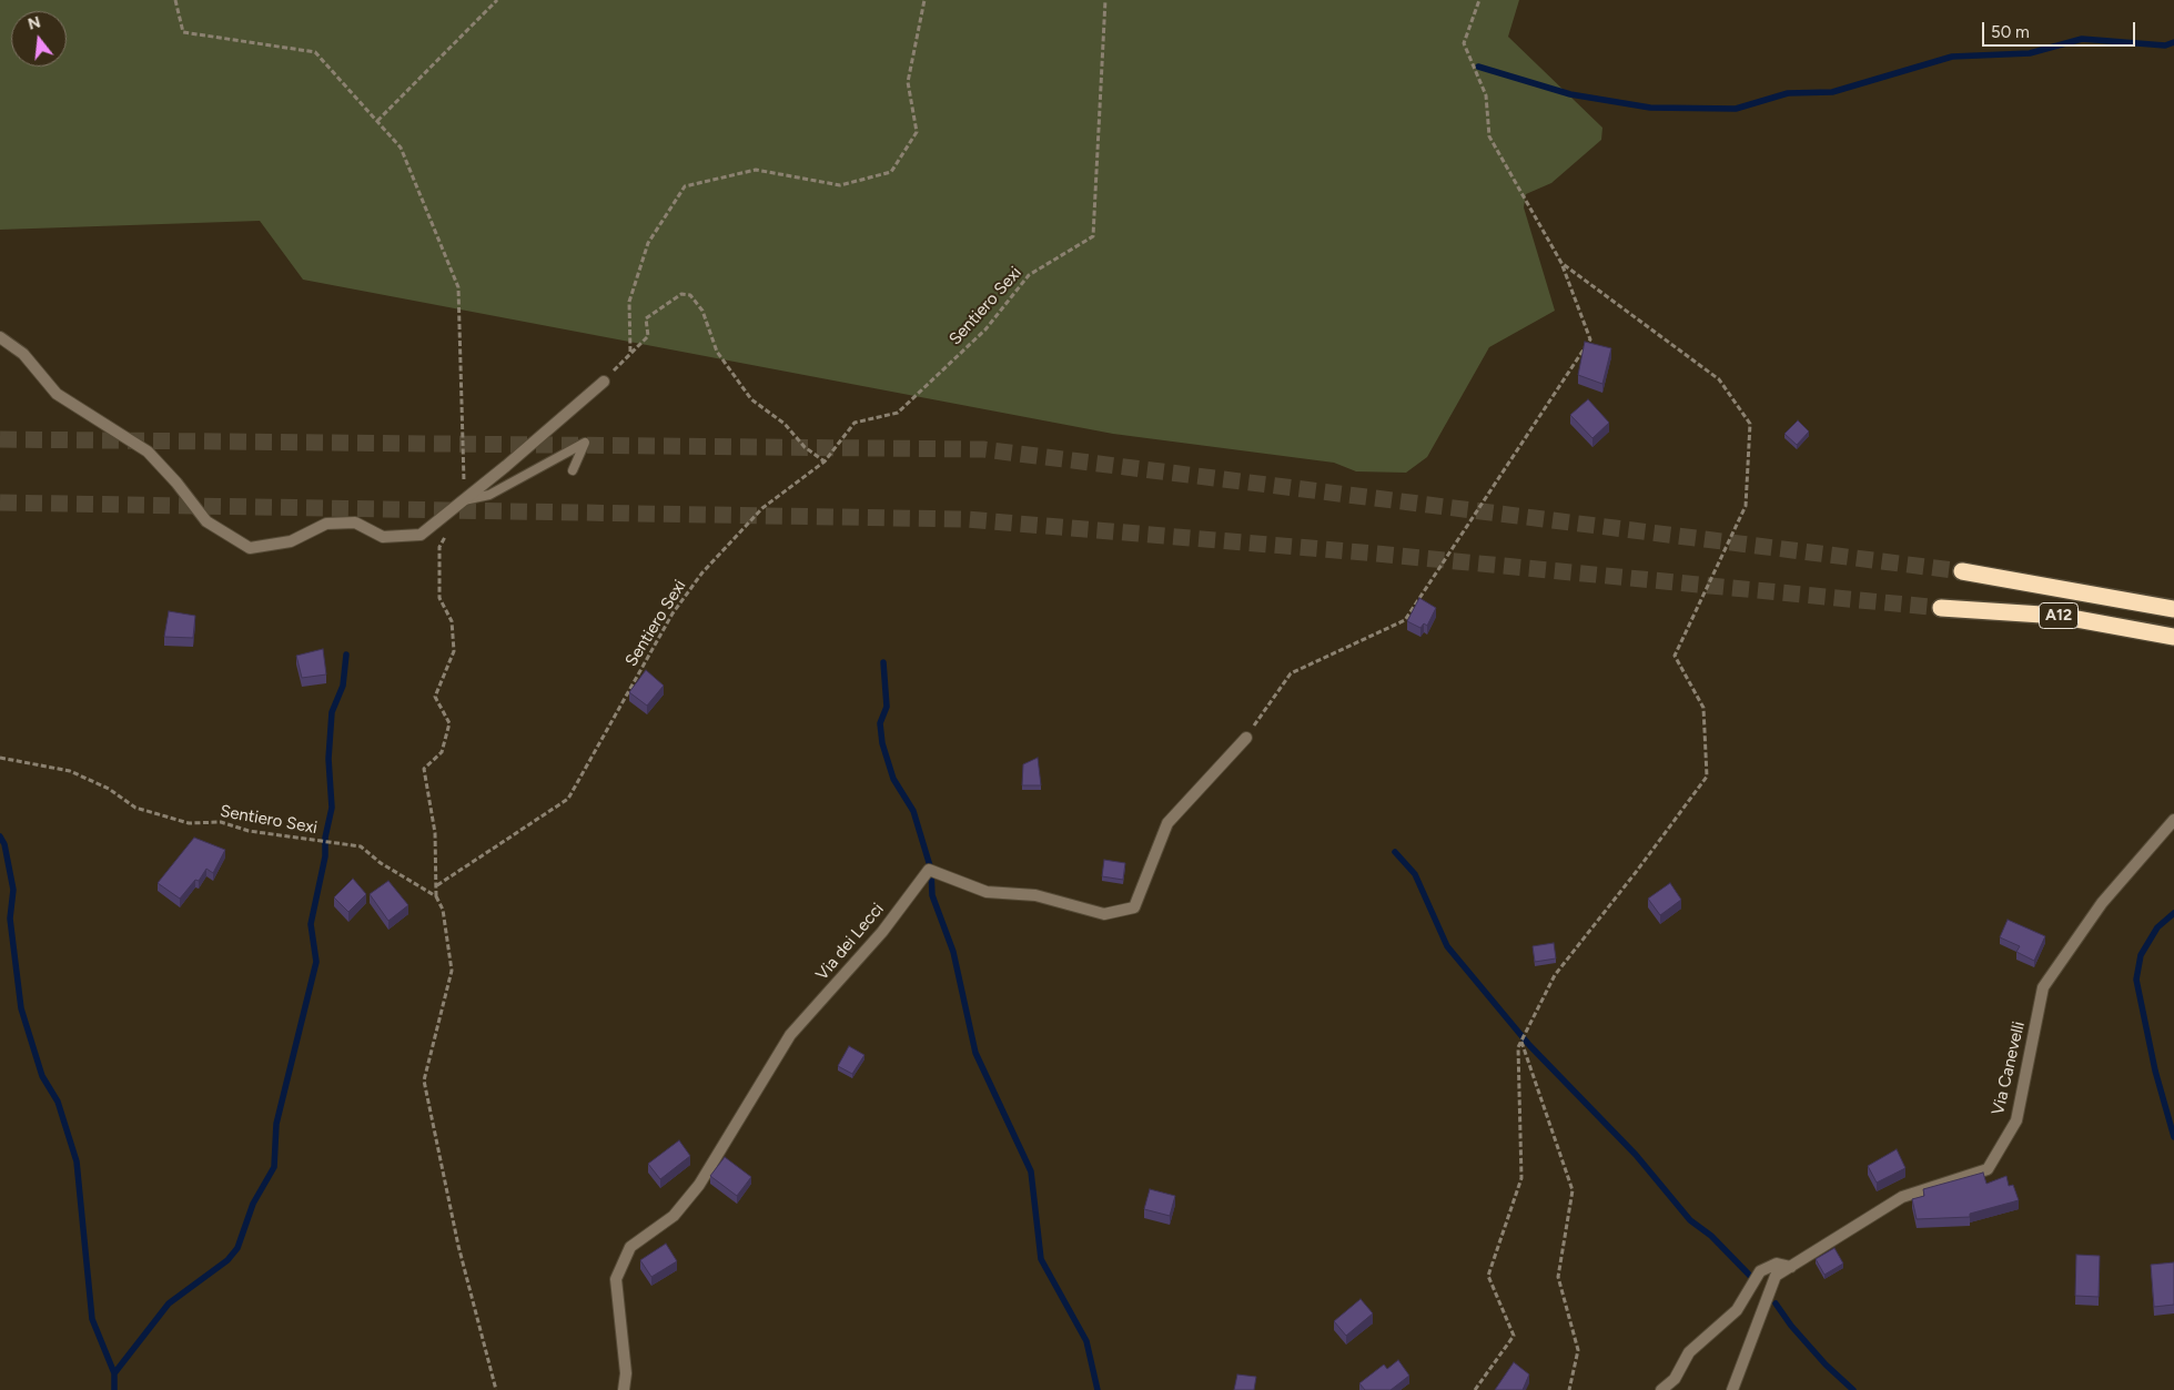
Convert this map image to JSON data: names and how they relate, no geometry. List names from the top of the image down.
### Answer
{
  "streets": {
    "highway": ["A12"],
    "street": ["Via dei Lecci", "Via Canevelli"],
    "path": ["Sentiero Sexi"]
  },
  "scale_bar": "50 m",
  "north": "top"
}
